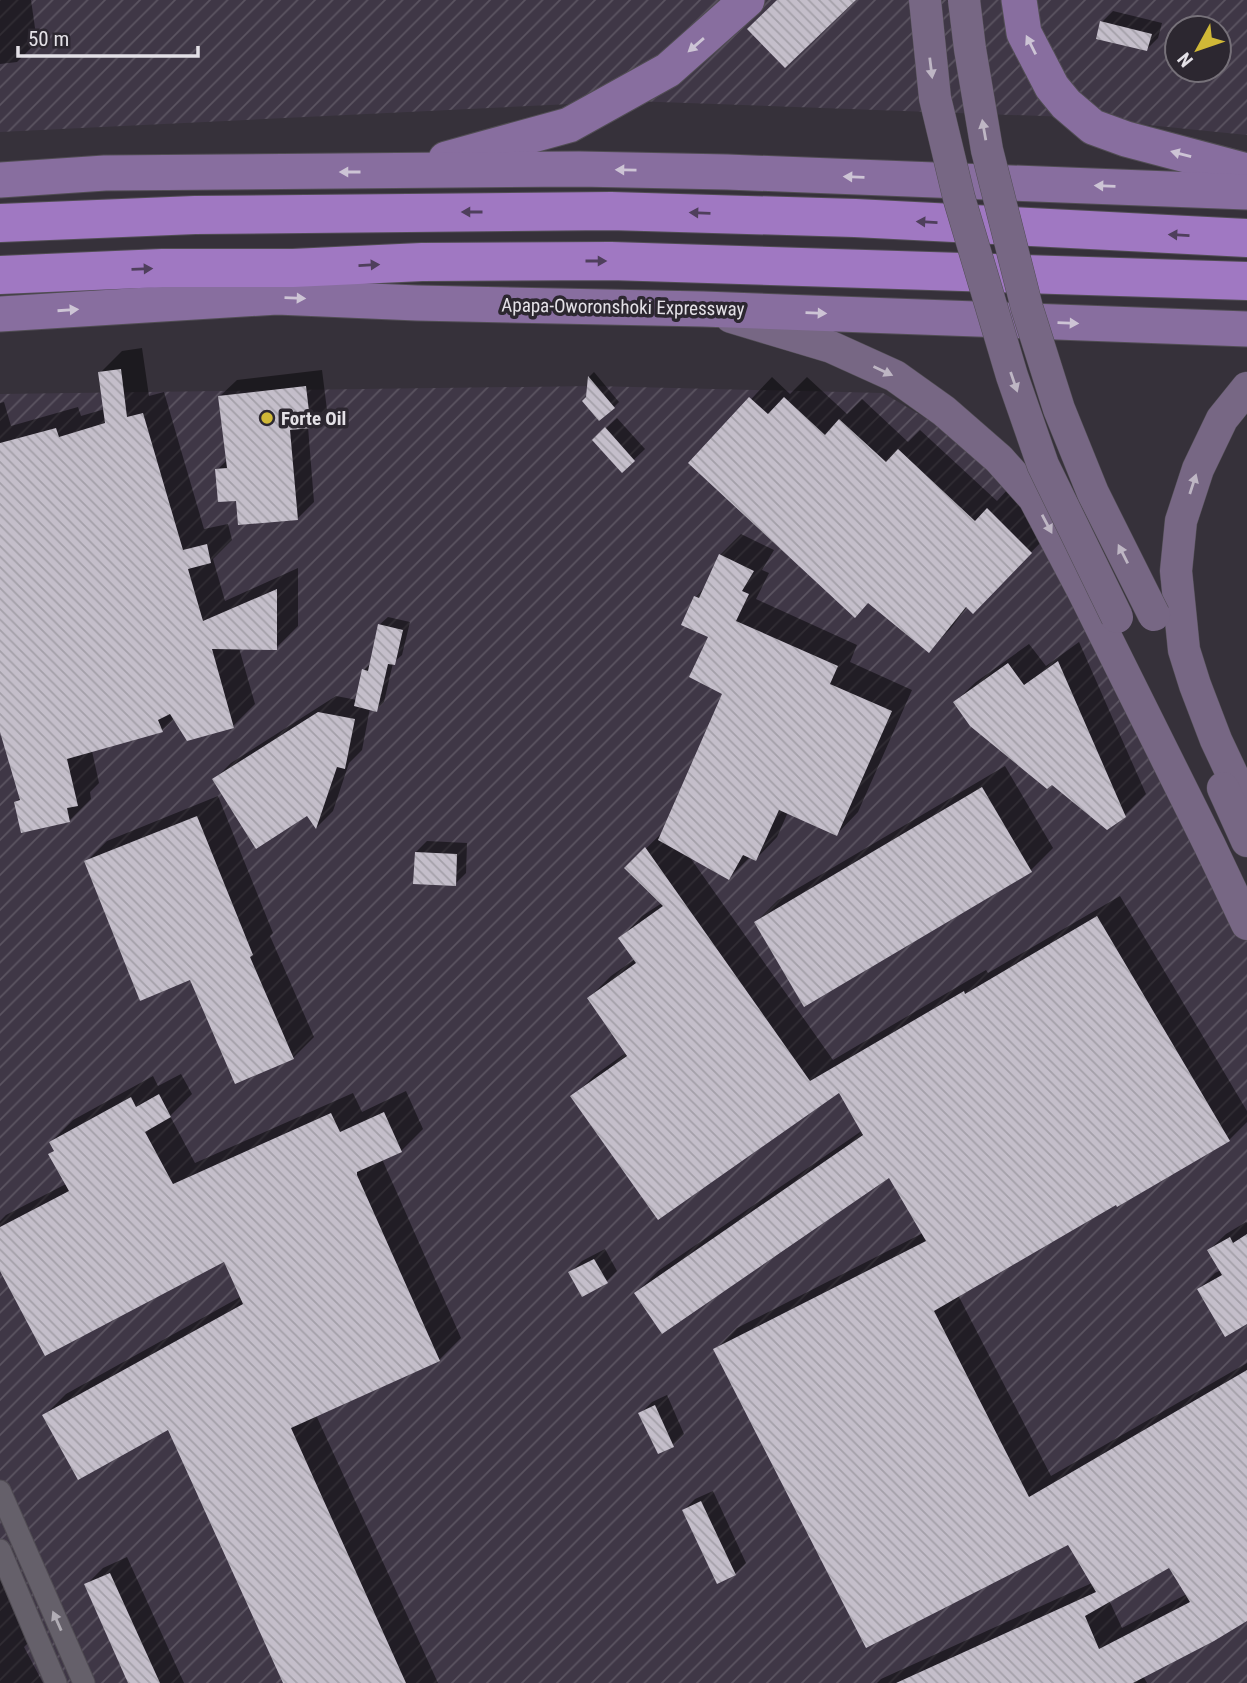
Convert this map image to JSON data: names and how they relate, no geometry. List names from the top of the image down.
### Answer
{
  "streets": {
    "main road": ["Apapa-Oworonshoki Expressway"]
  },
  "places": ["Forte Oil"],
  "scale_bar": "50 m",
  "north": "bottom left"
}
